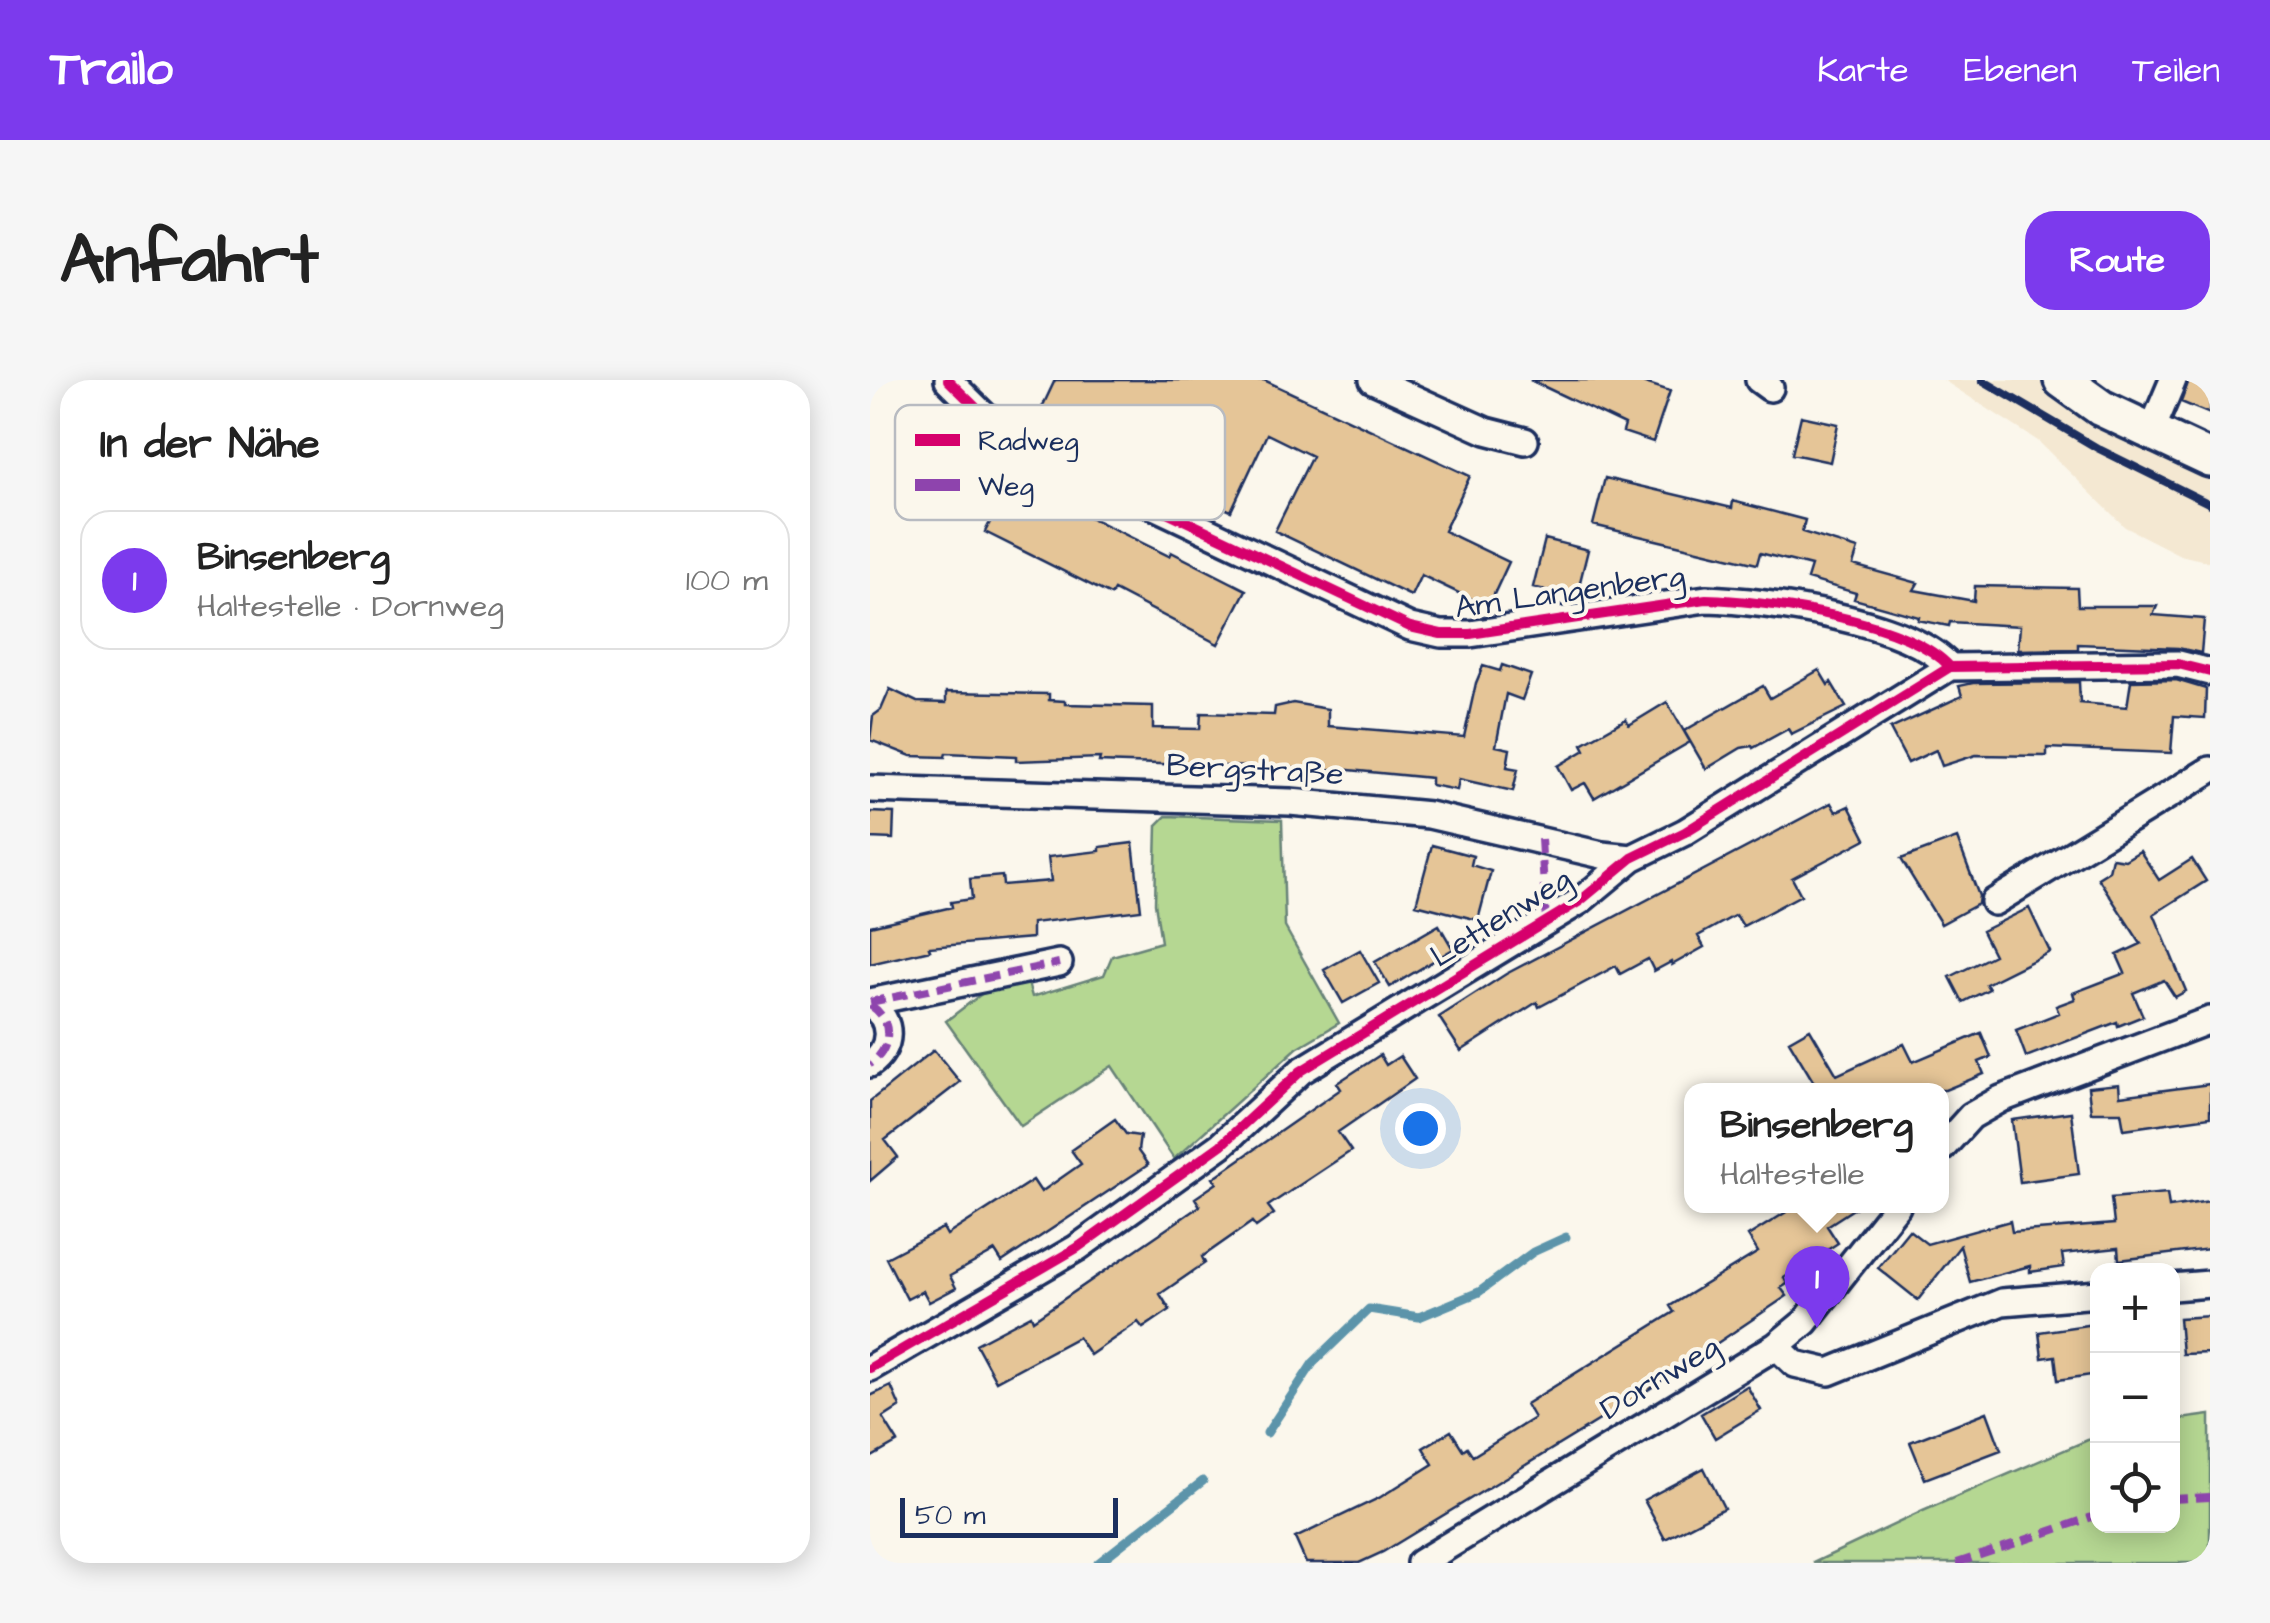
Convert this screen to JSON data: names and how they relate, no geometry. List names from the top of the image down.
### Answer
{
  "streets": {
    "street": [
      "Am Langenberg",
      "Bergstraße",
      "Lettenweg",
      "Dornweg"
    ]
  },
  "crossings": [
    ["Am Langenberg", "Lettenweg"],
    ["Bergstraße", "Lettenweg"]
  ],
  "legend": ["Radweg", "Weg"],
  "scale_bar": "50 m",
  "page": {
    "header": "Trailo",
    "nav": ["Karte", "Ebenen", "Teilen"],
    "buttons": "Route",
    "title": "Anfahrt",
    "heading": "In der Nähe",
    "list": [
      {
        "mark": "1",
        "name": "Binsenberg",
        "note": "Haltestelle · Dornweg",
        "value": "100 m"
      }
    ],
    "popup": ["Binsenberg", "Haltestelle"],
    "pins": "1",
    "map_buttons": ["+", "−"],
    "scale": "50 m"
  }
}
